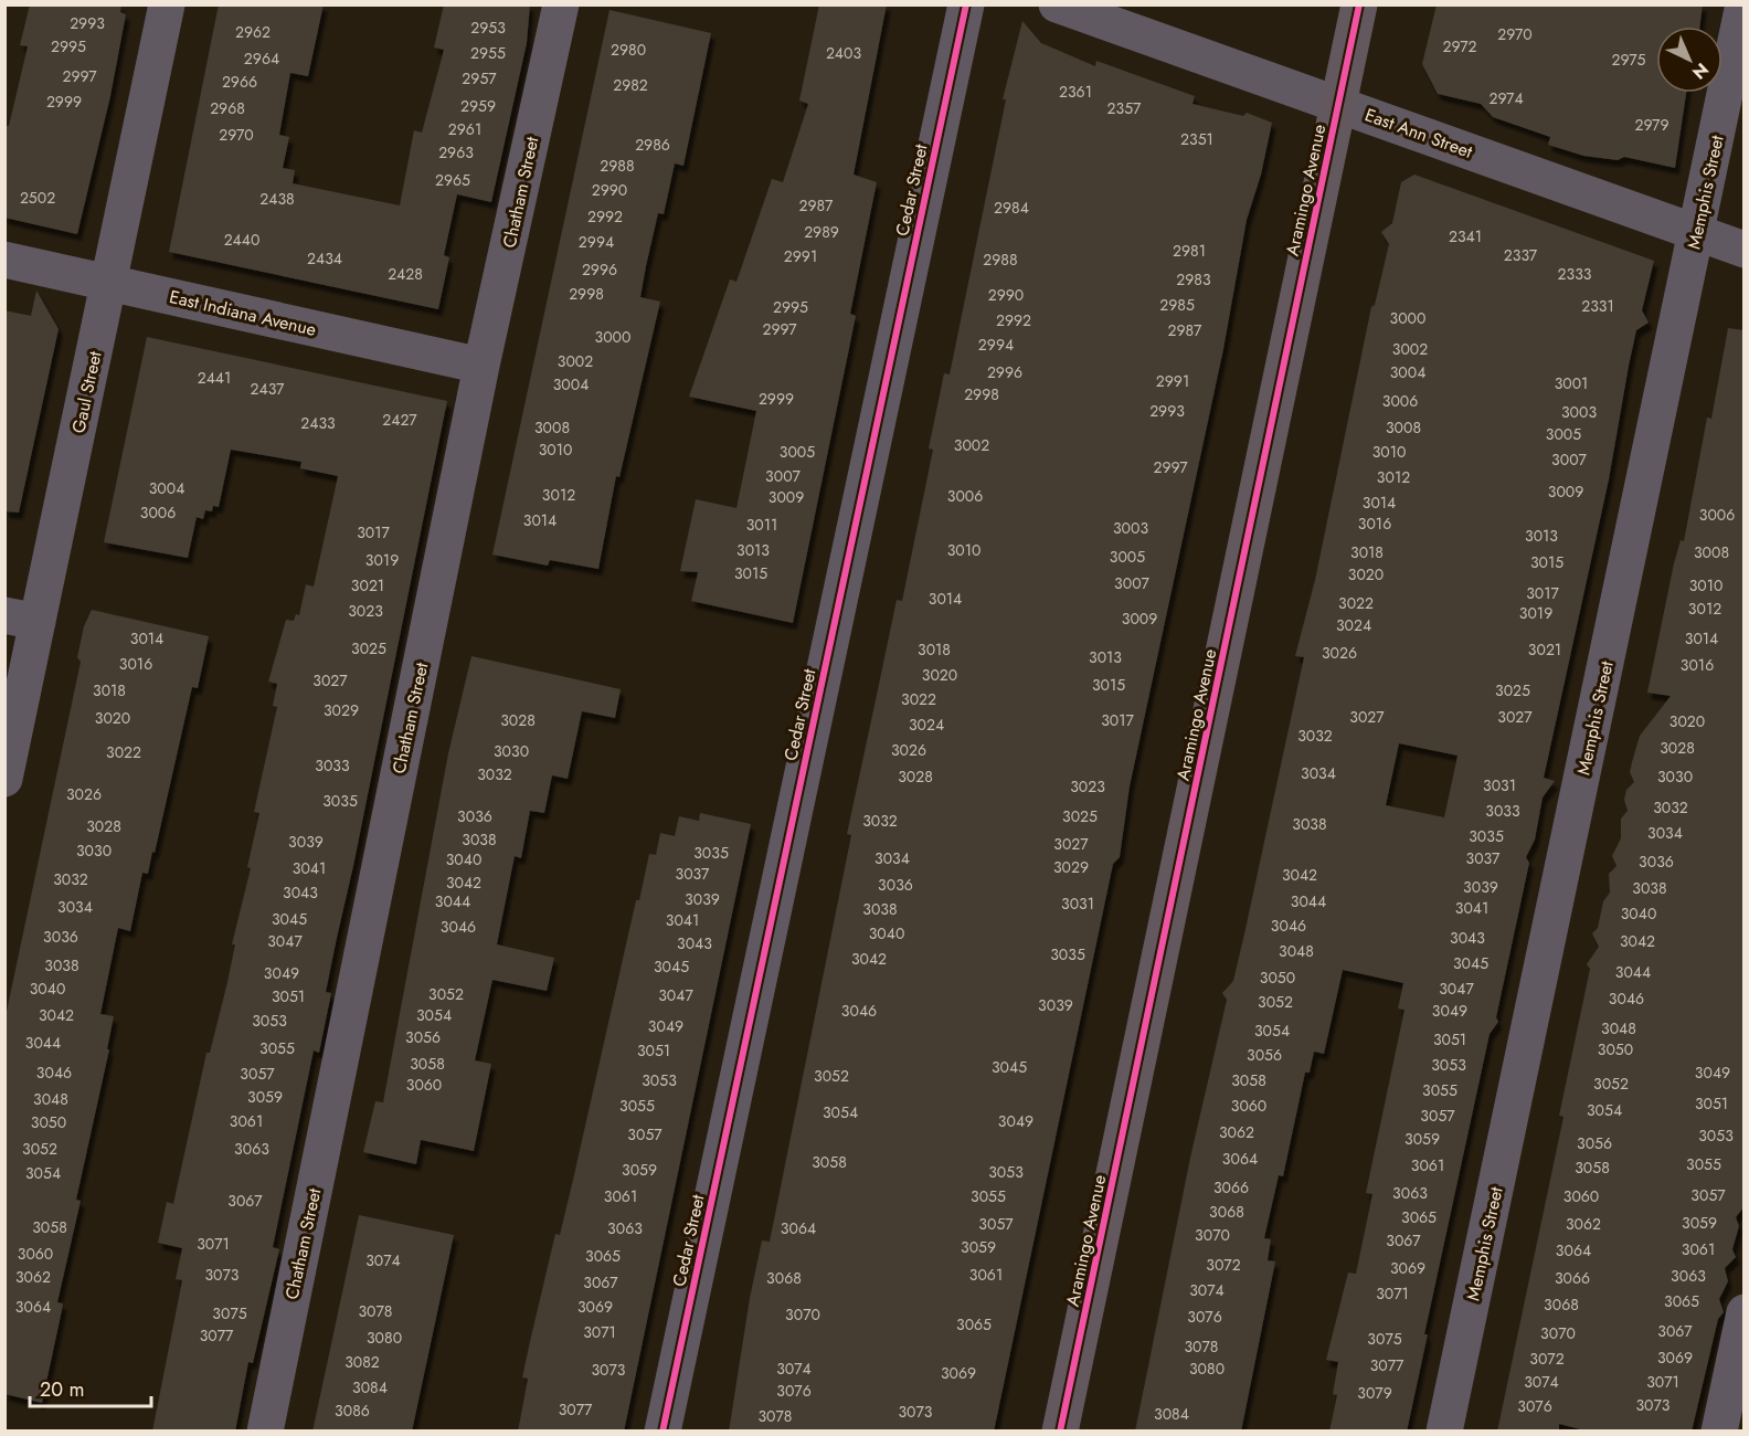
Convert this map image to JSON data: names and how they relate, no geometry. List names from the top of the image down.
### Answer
{
  "streets": {
    "main road": ["Aramingo Avenue"],
    "street": [
      "East Ann Street",
      "Cedar Street",
      "Chatham Street",
      "Memphis Street",
      "East Indiana Avenue",
      "Gaul Street"
    ]
  },
  "crossings": [
    ["East Ann Street", "Aramingo Avenue"],
    ["East Ann Street", "Memphis Street"],
    ["Chatham Street", "East Indiana Avenue"],
    ["East Indiana Avenue", "Gaul Street"]
  ],
  "house_numbers": [
    "2993",
    "2953",
    "2962",
    "2970",
    "2995",
    "2972",
    "2980",
    "2955",
    "2403",
    "2964",
    "2975",
    "2997",
    "2957",
    "2966",
    "2982",
    "2361",
    "2974",
    "2999",
    "2959",
    "2968",
    "2357",
    "2979",
    "2961",
    "2970",
    "2351",
    "2986",
    "2963",
    "2988",
    "2965",
    "2990",
    "2502",
    "2438",
    "2987",
    "2984",
    "2992",
    "2989",
    "2341",
    "2440",
    "2994",
    "2981",
    "2337",
    "2991",
    "2434",
    "2988",
    "2996",
    "2428",
    "2333",
    "2983",
    "2998",
    "2990",
    "2985",
    "2331",
    "2995",
    "3000",
    "2992",
    "2997",
    "2987",
    "3000",
    "2994",
    "3002",
    "3002",
    "2996",
    "3004",
    "2441",
    "2991",
    "3001",
    "3004",
    "2437",
    "2998",
    "2999",
    "3006",
    "2993",
    "3003",
    "2427",
    "2433",
    "3008",
    "3008",
    "3005",
    "3002",
    "3010",
    "3005",
    "3010",
    "3007",
    "2997",
    "3007",
    "3012",
    "3004",
    "3009",
    "3012",
    "3006",
    "3009",
    "3014",
    "3006",
    "3006",
    "3014",
    "3016",
    "3011",
    "3003",
    "3017",
    "3013",
    "3013",
    "3010",
    "3018",
    "3008",
    "3005",
    "3019",
    "3015",
    "3015",
    "3020",
    "3007",
    "3021",
    "3010",
    "3017",
    "3014",
    "3022",
    "3012",
    "3023",
    "3019",
    "3009",
    "3024",
    "3014",
    "3014",
    "3025",
    "3018",
    "3021",
    "3026",
    "3013",
    "3016",
    "3016",
    "3020",
    "3027",
    "3015",
    "3018",
    "3025",
    "3022",
    "3029",
    "3027",
    "3027",
    "3020",
    "3028",
    "3017",
    "3020",
    "3024",
    "3032",
    "3028",
    "3026",
    "3030",
    "3022",
    "3033",
    "3034",
    "3032",
    "3028",
    "3030",
    "3031",
    "3023",
    "3026",
    "3035",
    "3032",
    "3033",
    "3036",
    "3025",
    "3032",
    "3038",
    "3028",
    "3034",
    "3035",
    "3038",
    "3039",
    "3027",
    "3030",
    "3035",
    "3034",
    "3037",
    "3040",
    "3036",
    "3029",
    "3041",
    "3037",
    "3042",
    "3032",
    "3042",
    "3036",
    "3039",
    "3038",
    "3043",
    "3039",
    "3044",
    "3044",
    "3031",
    "3034",
    "3041",
    "3038",
    "3040",
    "3045",
    "3041",
    "3046",
    "3046",
    "3040",
    "3036",
    "3043",
    "3047",
    "3042",
    "3043",
    "3048",
    "3035",
    "3042",
    "3045",
    "3038",
    "3045",
    "3044",
    "3049",
    "3050",
    "3040",
    "3047",
    "3052",
    "3047",
    "3051",
    "3046",
    "3052",
    "3039",
    "3046",
    "3049",
    "3042",
    "3054",
    "3053",
    "3049",
    "3048",
    "3054",
    "3056",
    "3051",
    "3044",
    "3055",
    "3050",
    "3051",
    "3056",
    "3058",
    "3053",
    "3045",
    "3046",
    "3049",
    "3057",
    "3052",
    "3053",
    "3058",
    "3052",
    "3060",
    "3055",
    "3059",
    "3048",
    "3051",
    "3055",
    "3060",
    "3054",
    "3054",
    "3057",
    "3061",
    "3049",
    "3050",
    "3062",
    "3057",
    "3053",
    "3059",
    "3056",
    "3052",
    "3063",
    "3064",
    "3058",
    "3055",
    "3061",
    "3058",
    "3059",
    "3053",
    "3054",
    "3066",
    "3063",
    "3057",
    "3061",
    "3055",
    "3060",
    "3067",
    "3068",
    "3065",
    "3059",
    "3057",
    "3062",
    "3058",
    "3063",
    "3064",
    "3070",
    "3067",
    "3071",
    "3059",
    "3061",
    "3064",
    "3060",
    "3065",
    "3074",
    "3072",
    "3069",
    "3073",
    "3061",
    "3063",
    "3062",
    "3068",
    "3066",
    "3067",
    "3074",
    "3071",
    "3065",
    "3068",
    "3064",
    "3069",
    "3078",
    "3075",
    "3070",
    "3076",
    "3065",
    "3067",
    "3071",
    "3070",
    "3077",
    "3080",
    "3075",
    "3078",
    "3069",
    "3072",
    "3082",
    "3077",
    "3074",
    "3080",
    "3073",
    "3069",
    "3074",
    "3071",
    "3084",
    "3076",
    "3079",
    "3073",
    "3076",
    "3077",
    "3086",
    "3073",
    "3084",
    "3078"
  ],
  "scale_bar": "20 m",
  "north": "bottom right"
}
